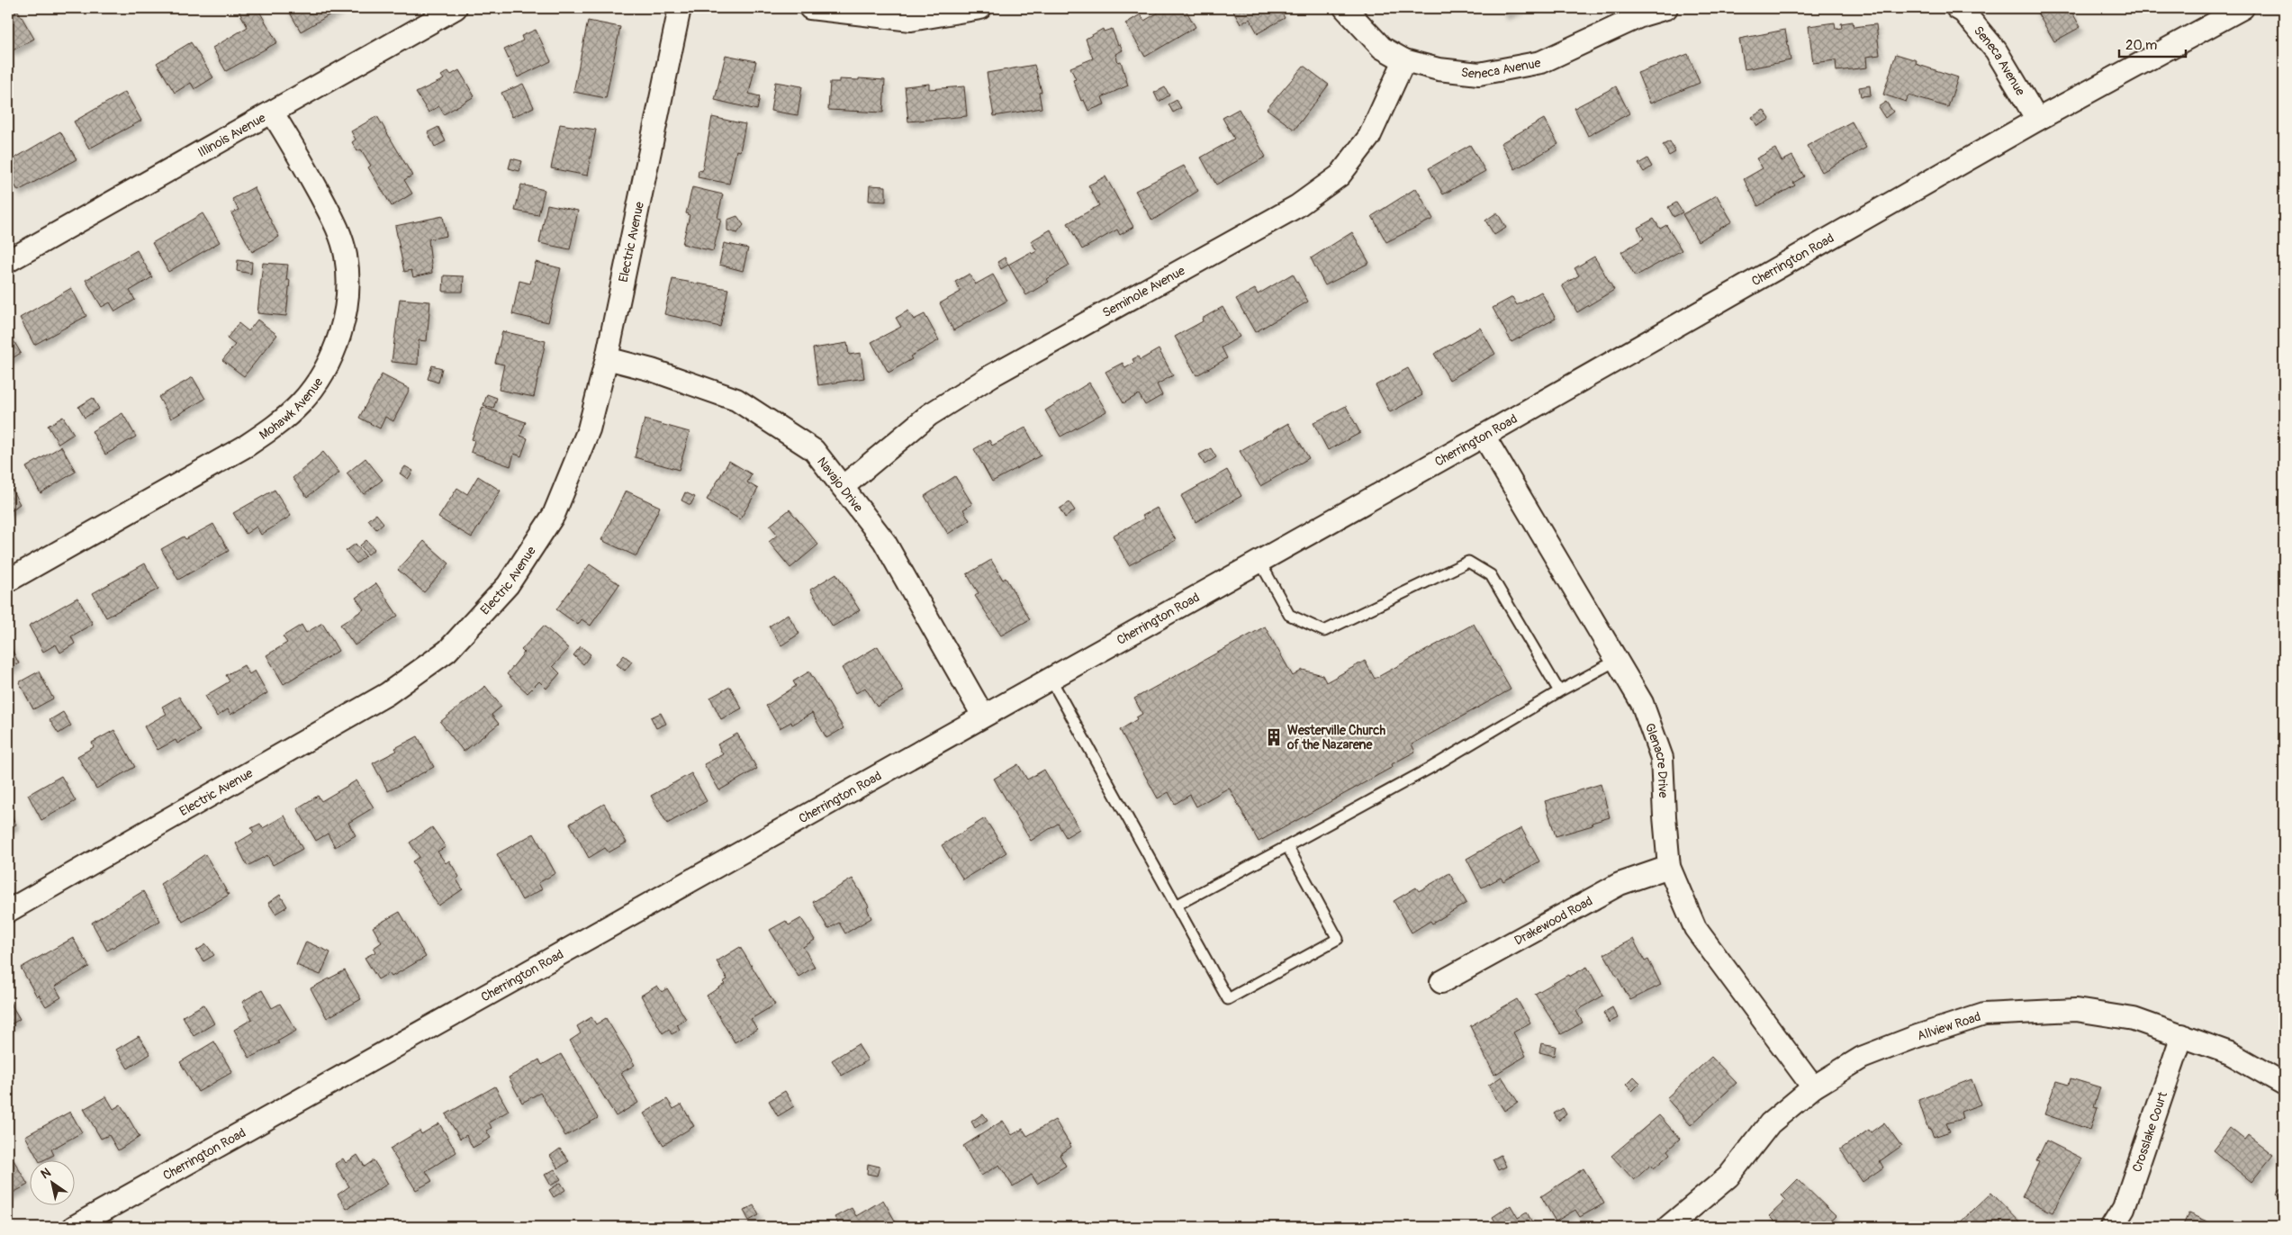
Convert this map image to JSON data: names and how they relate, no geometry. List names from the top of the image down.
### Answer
{
  "streets": {
    "street": [
      "Seneca Avenue",
      "Illinois Avenue",
      "Electric Avenue",
      "Cherrington Road",
      "Seminole Avenue",
      "Mohawk Avenue",
      "Navajo Drive",
      "Glenacre Drive",
      "Drakewood Road",
      "Allview Road",
      "Crosslake Court"
    ]
  },
  "crossings": [
    ["Seneca Avenue", "Cherrington Road"],
    ["Seneca Avenue", "Seminole Avenue"],
    ["Illinois Avenue", "Mohawk Avenue"],
    ["Electric Avenue", "Navajo Drive"],
    ["Cherrington Road", "Navajo Drive"],
    ["Cherrington Road", "Glenacre Drive"],
    ["Seminole Avenue", "Navajo Drive"],
    ["Glenacre Drive", "Drakewood Road"],
    ["Glenacre Drive", "Allview Road"],
    ["Allview Road", "Crosslake Court"]
  ],
  "places": {
    "building": ["Westerville Church of the Nazarene"]
  },
  "scale_bar": "20 m",
  "north": "top left"
}
